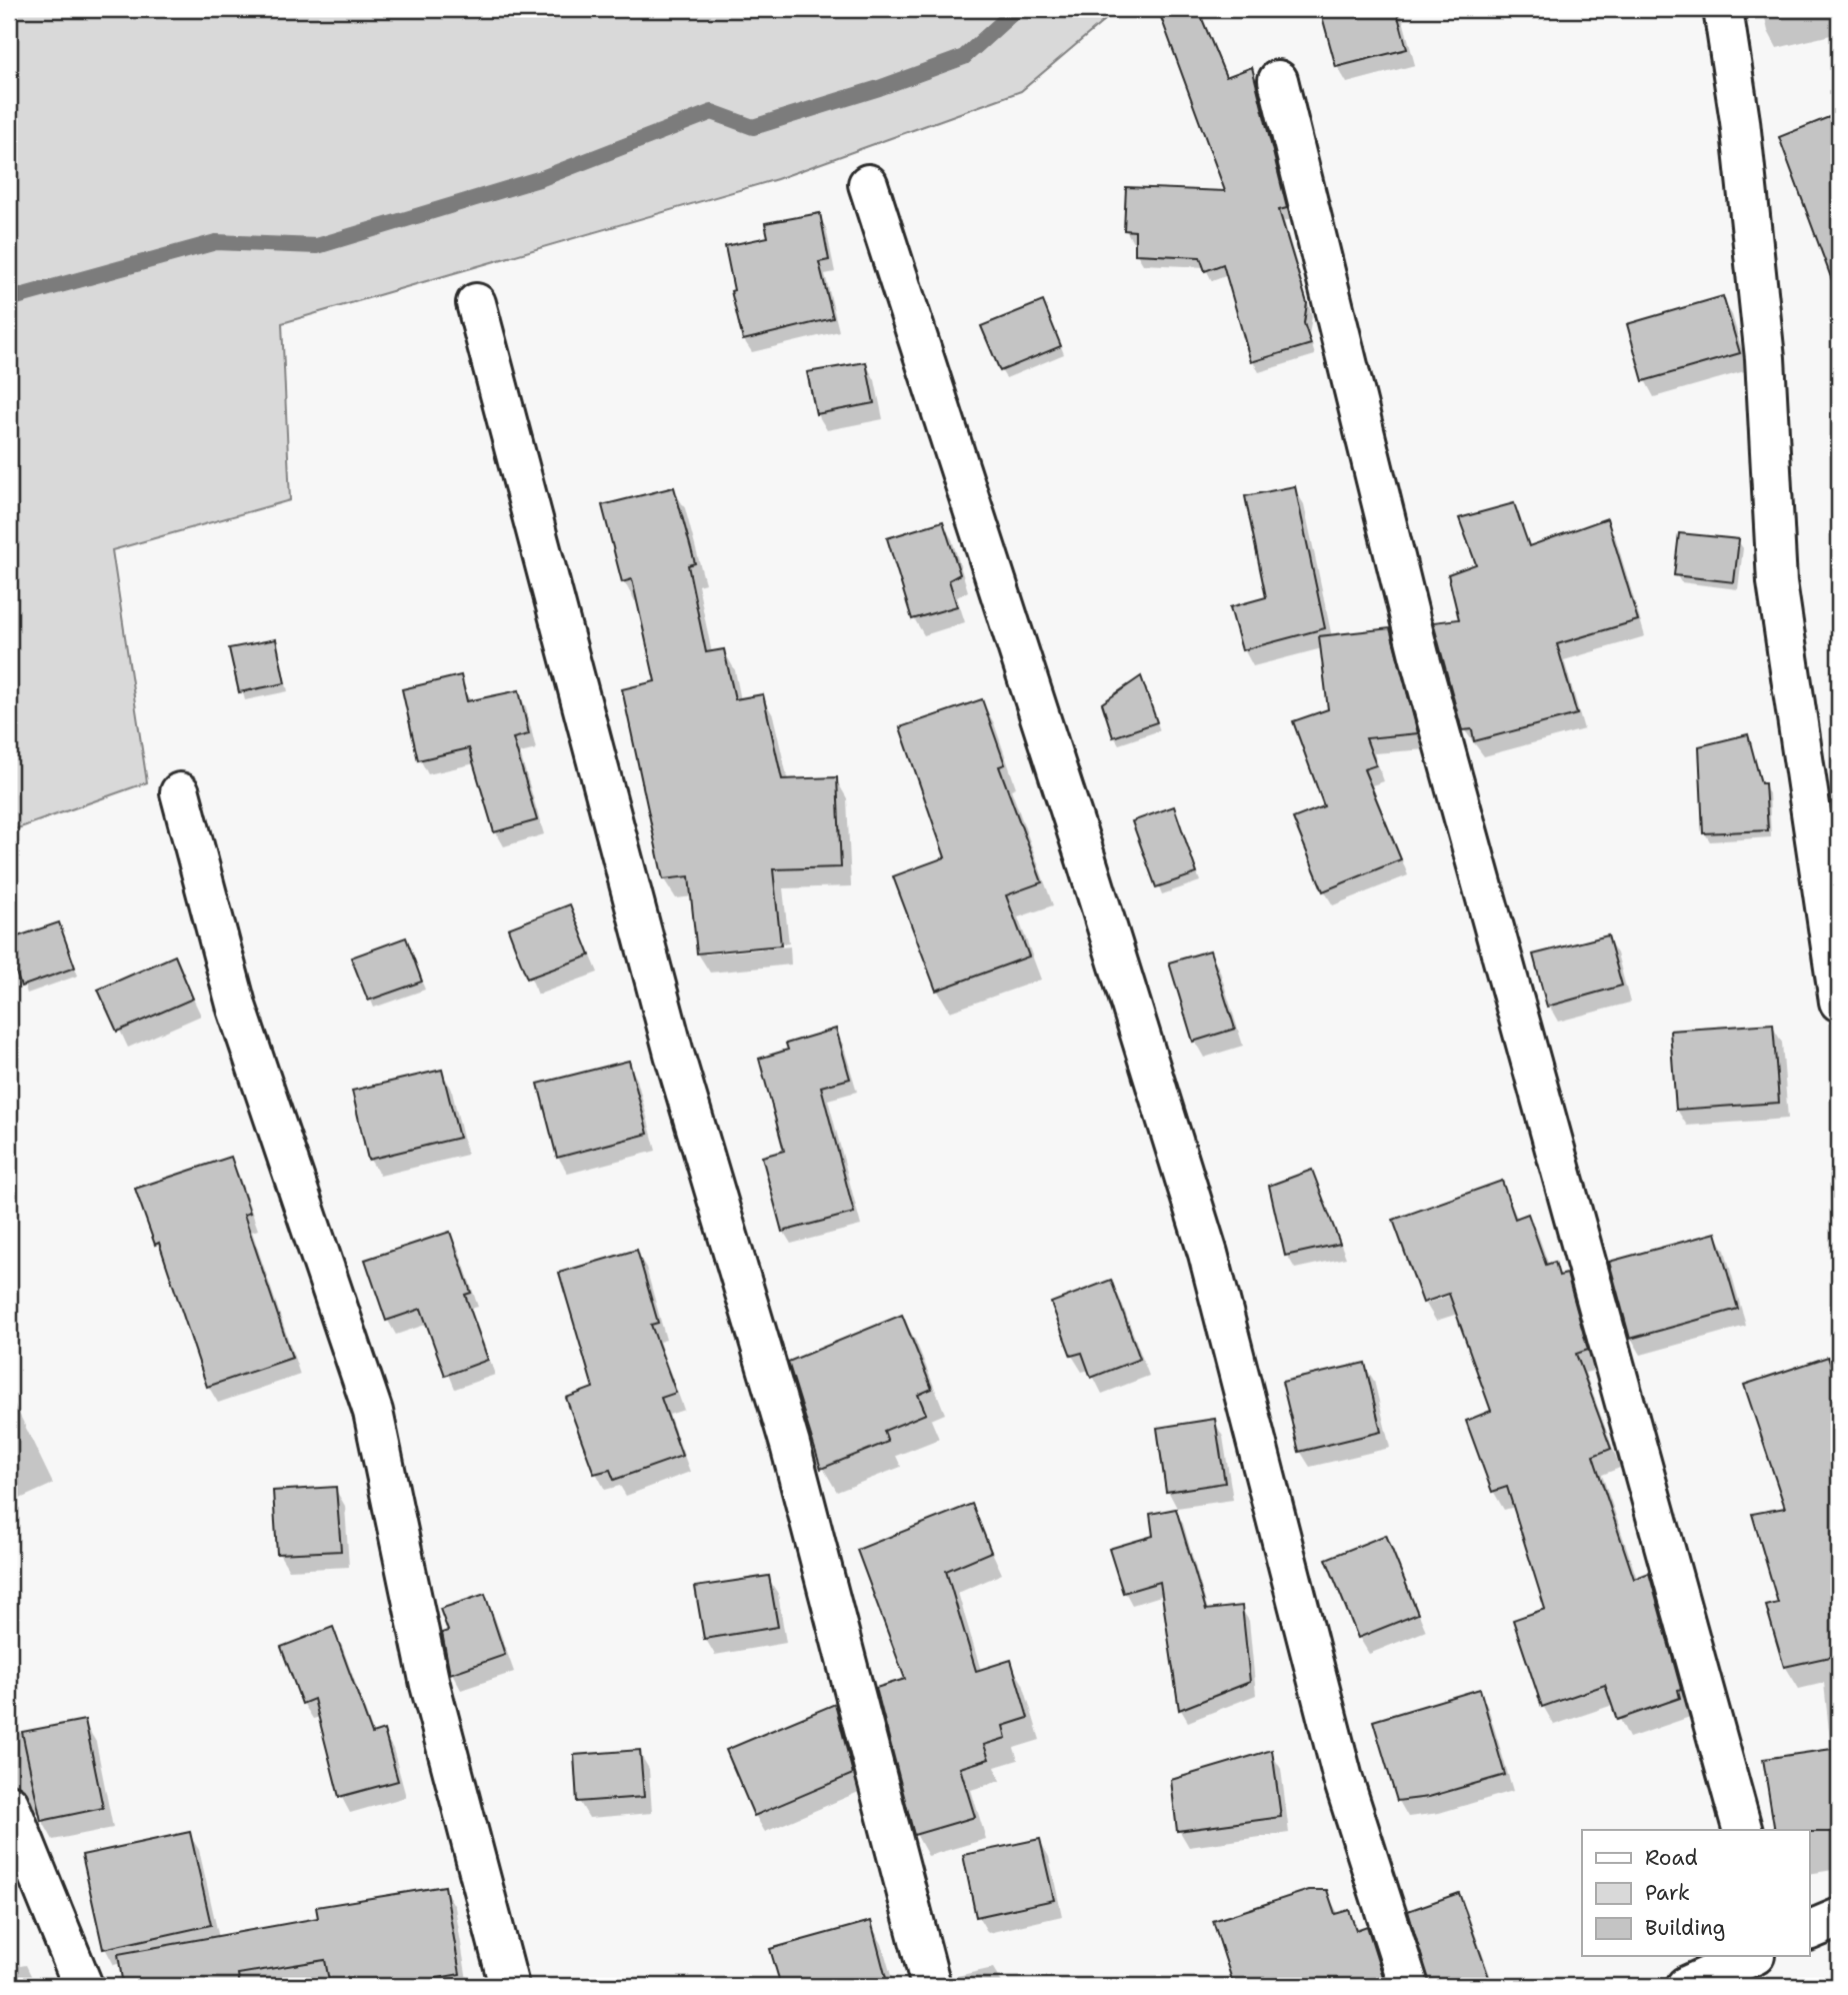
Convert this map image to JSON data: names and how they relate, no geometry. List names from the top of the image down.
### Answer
{
  "legend": ["Road", "Park", "Building"]
}
